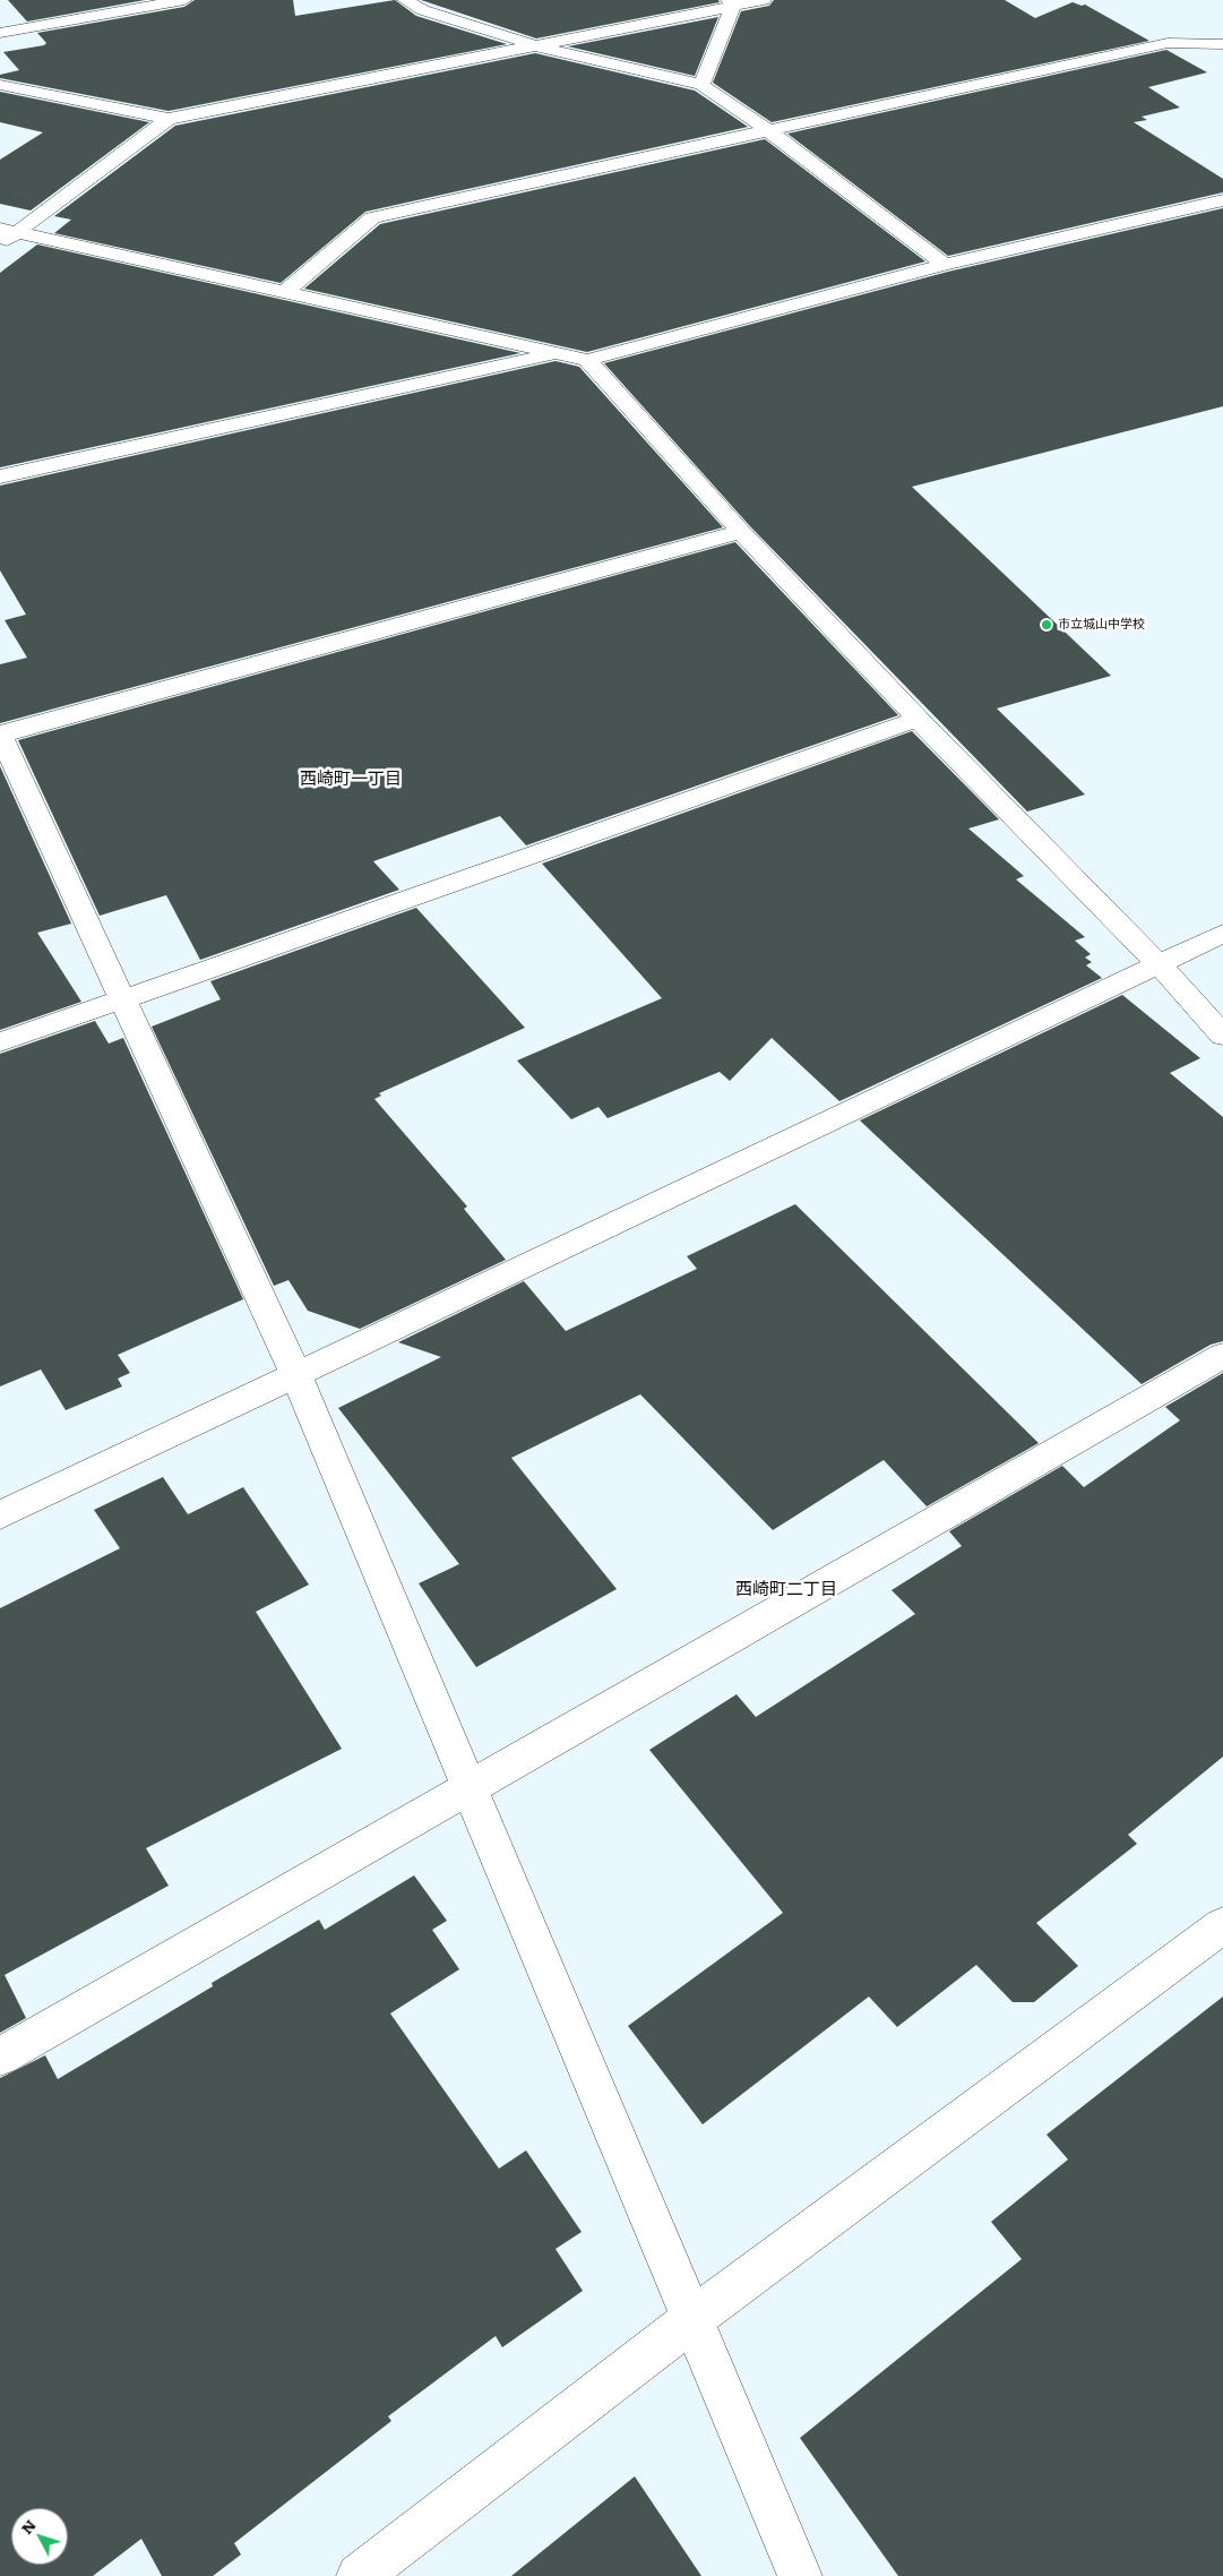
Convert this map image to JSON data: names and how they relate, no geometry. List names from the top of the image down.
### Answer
{
  "districts": ["西崎町一丁目", "西崎町二丁目"],
  "places": ["市立城山中学校"],
  "north": "top left"
}
